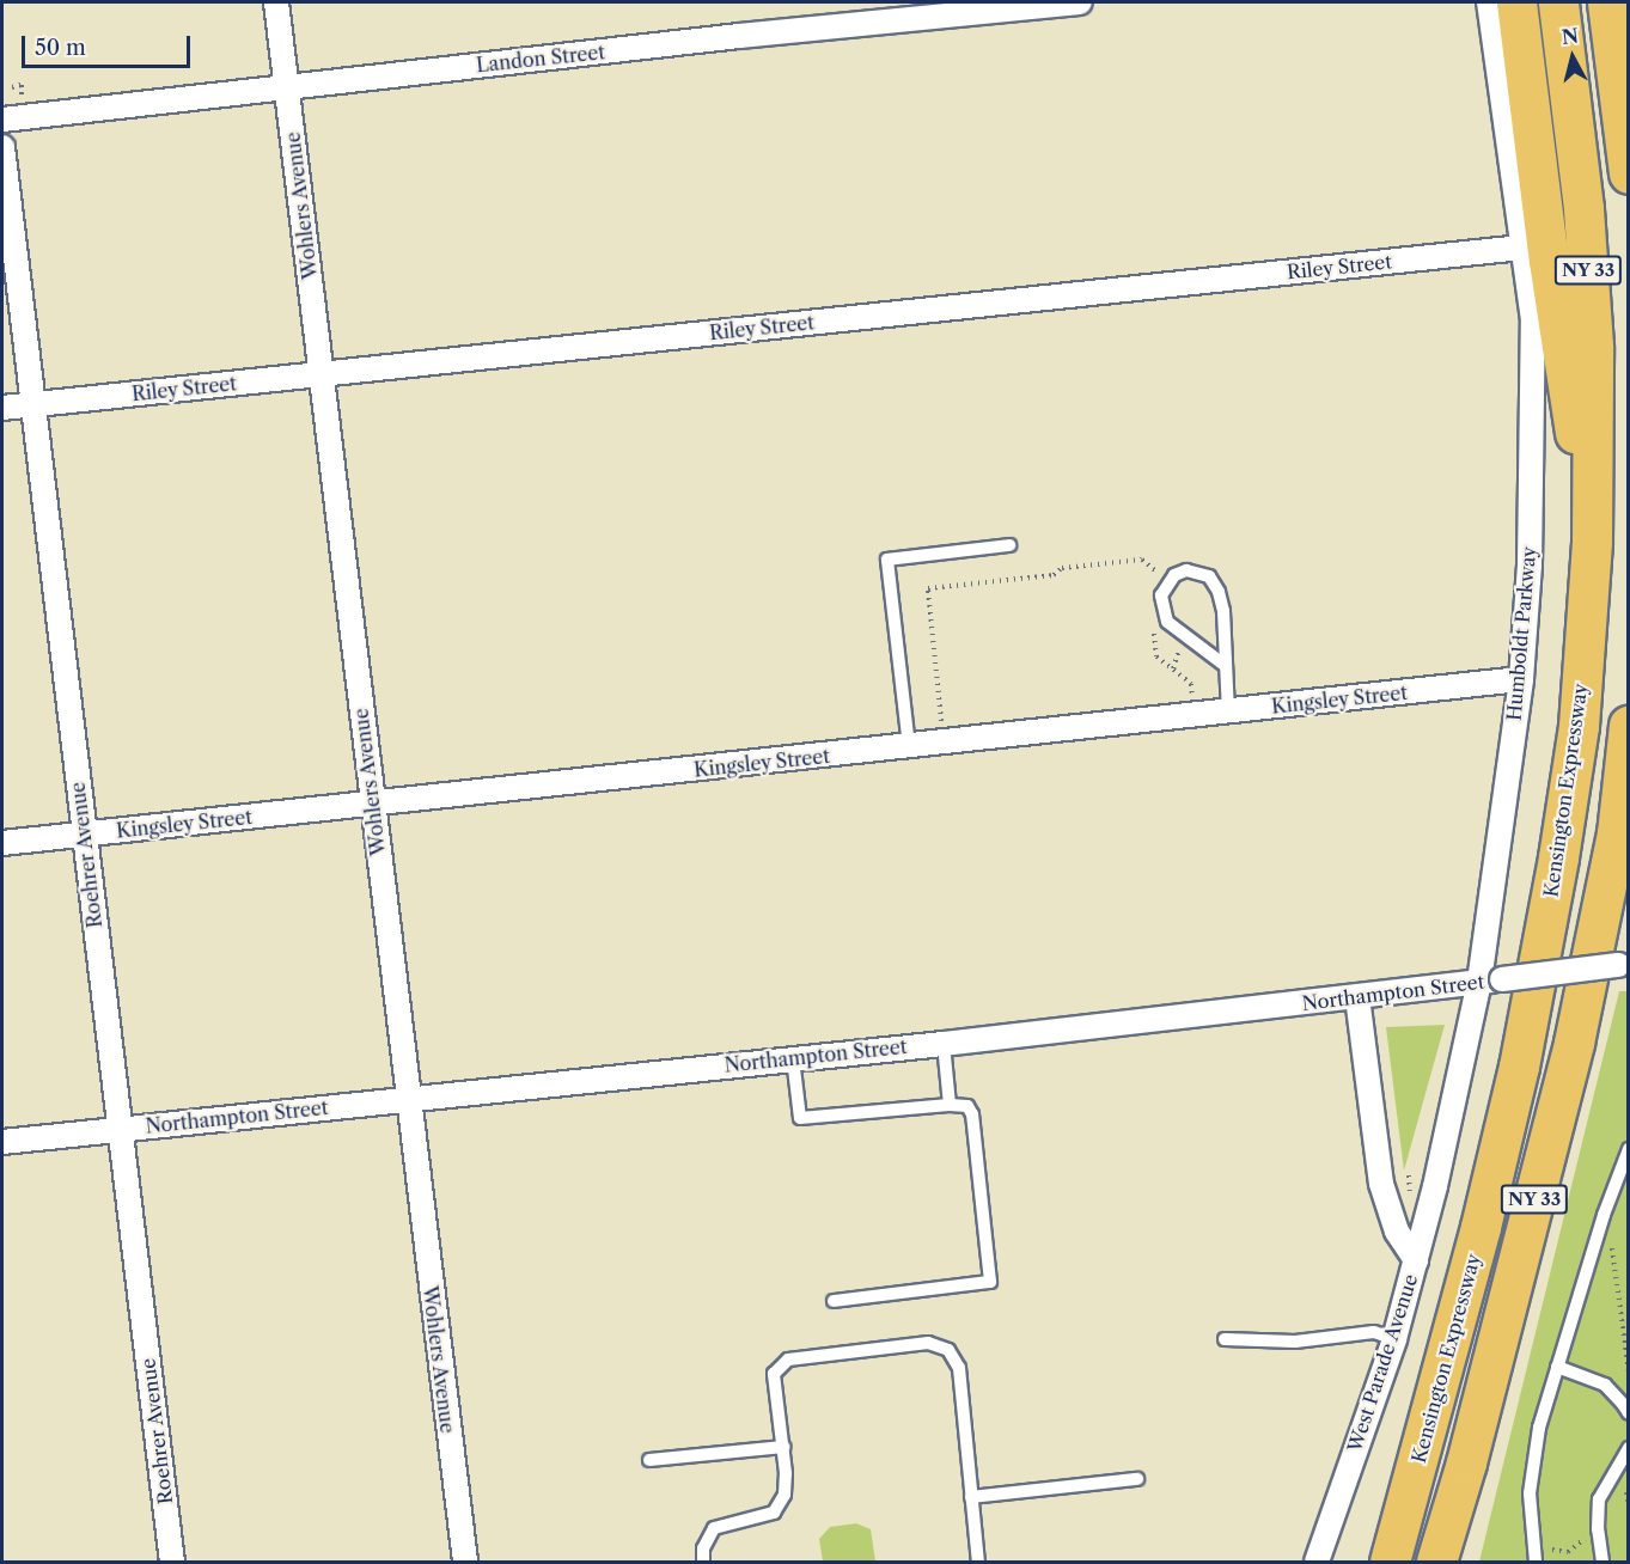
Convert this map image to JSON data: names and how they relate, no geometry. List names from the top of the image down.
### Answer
{
  "streets": {
    "highway": ["NY 33", "Kensington Expressway"],
    "street": [
      "Landon Street",
      "Wohlers Avenue",
      "Riley Street",
      "Humboldt Parkway",
      "Kingsley Street",
      "Roehrer Avenue",
      "Northampton Street",
      "West Parade Avenue"
    ]
  },
  "crossings": [
    ["Landon Street", "Wohlers Avenue"],
    ["Wohlers Avenue", "Riley Street"],
    ["Wohlers Avenue", "Kingsley Street"],
    ["Wohlers Avenue", "Northampton Street"],
    ["Riley Street", "Humboldt Parkway"],
    ["Riley Street", "Roehrer Avenue"],
    ["Humboldt Parkway", "Kingsley Street"],
    ["Humboldt Parkway", "Northampton Street"],
    ["Humboldt Parkway", "West Parade Avenue"],
    ["Kingsley Street", "Roehrer Avenue"],
    ["Roehrer Avenue", "Northampton Street"],
    ["Northampton Street", "West Parade Avenue"]
  ],
  "scale_bar": "50 m",
  "north": "top"
}
